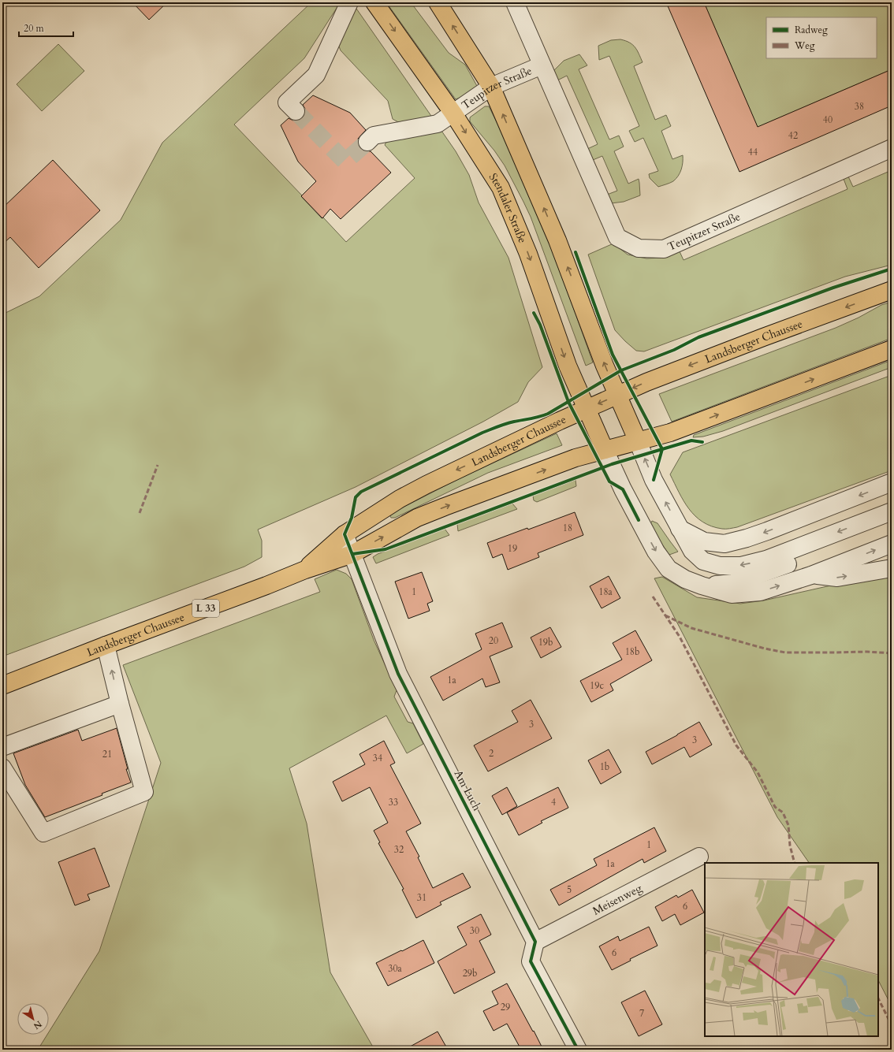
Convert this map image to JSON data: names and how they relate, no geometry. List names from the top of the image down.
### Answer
{
  "streets": {
    "main road": ["Stendaler Straße", "Landsberger Chaussee", "L 33"],
    "street": ["Teupitzer Straße", "Am Luch", "Meisenweg"]
  },
  "crossings": [
    ["Teupitzer Straße", "Stendaler Straße"],
    ["Stendaler Straße", "Landsberger Chaussee"],
    ["Landsberger Chaussee", "Am Luch"],
    ["Am Luch", "Meisenweg"]
  ],
  "house_numbers": [
    "38",
    "40",
    "42",
    "44",
    "18",
    "19",
    "1",
    "18a",
    "20",
    "19b",
    "18b",
    "1a",
    "19c",
    "3",
    "3",
    "2",
    "21",
    "34",
    "1b",
    "33",
    "4",
    "1",
    "32",
    "1a",
    "5",
    "31",
    "6",
    "30",
    "6",
    "30a",
    "29b",
    "29",
    "7"
  ],
  "legend": ["Radweg", "Weg"],
  "scale_bar": "20 m",
  "north": "bottom right"
}
